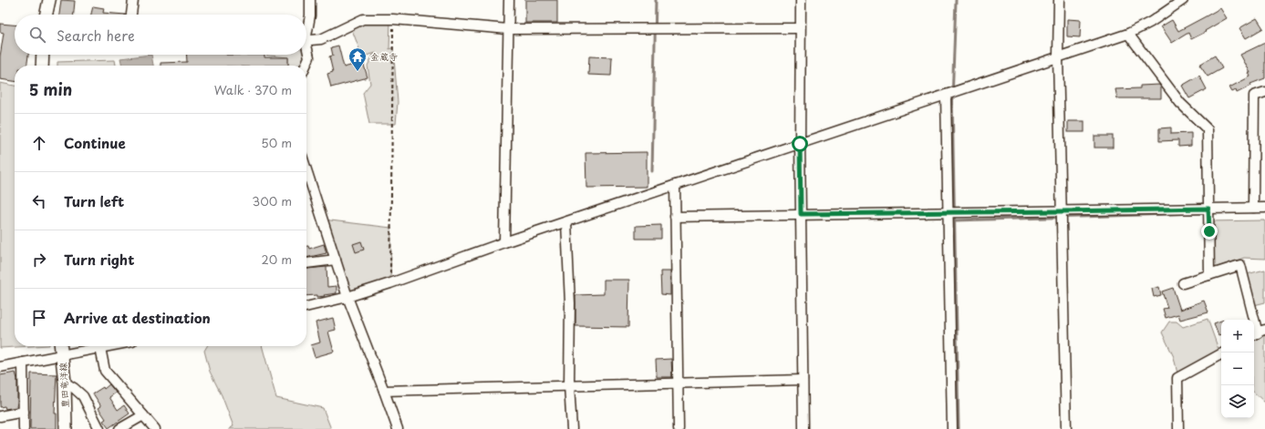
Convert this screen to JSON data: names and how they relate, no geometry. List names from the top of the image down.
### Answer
{
  "streets": {
    "main road": ["豊田竜洋線"]
  },
  "places": {
    "temple": ["金蔵寺"]
  },
  "page": {
    "search": "Search here",
    "heading": ["5 min", "Walk · 370 m"],
    "list": [
      ["Continue", "50 m"],
      ["Turn left", "300 m"],
      ["Turn right", "20 m"],
      "Arrive at destination"
    ],
    "map_buttons": ["+", "−"]
  }
}
